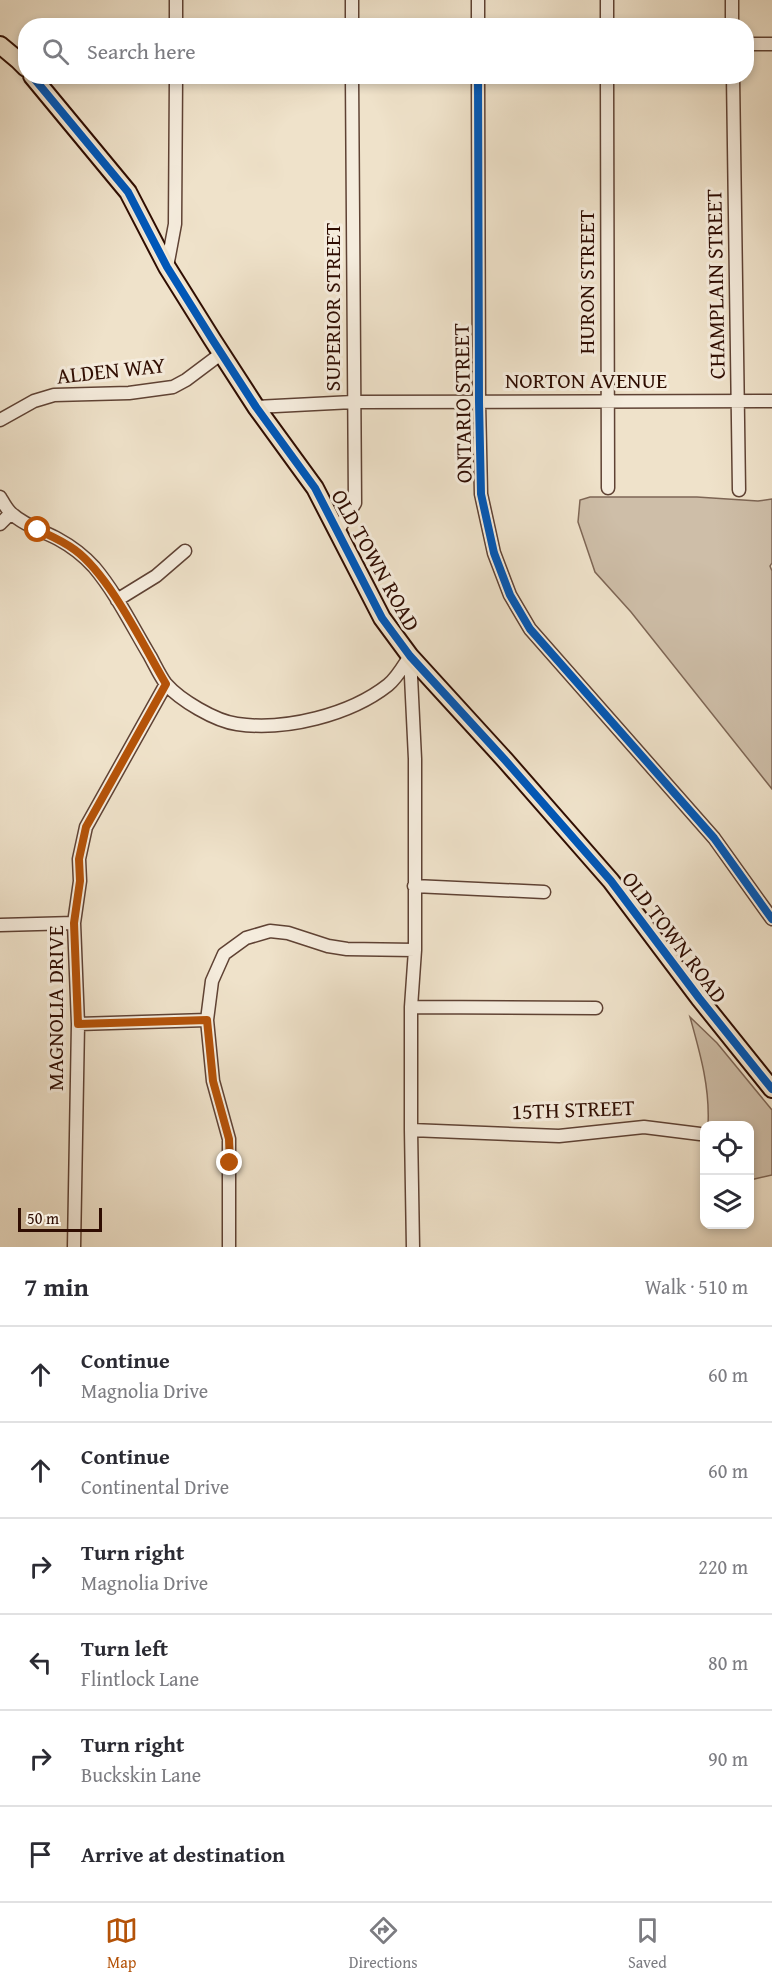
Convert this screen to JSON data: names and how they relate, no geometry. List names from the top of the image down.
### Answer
{
  "streets": {
    "main road": ["OLD TOWN ROAD"],
    "street": [
      "HURON STREET",
      "CHAMPLAIN STREET",
      "SUPERIOR STREET",
      "ALDEN WAY",
      "NORTON AVENUE",
      "ONTARIO STREET",
      "MAGNOLIA DRIVE",
      "15TH STREET"
    ]
  },
  "crossings": [
    ["HURON STREET", "NORTON AVENUE"],
    ["CHAMPLAIN STREET", "NORTON AVENUE"],
    ["SUPERIOR STREET", "NORTON AVENUE"],
    ["SUPERIOR STREET", "OLD TOWN ROAD"],
    ["ALDEN WAY", "OLD TOWN ROAD"],
    ["NORTON AVENUE", "ONTARIO STREET"],
    ["NORTON AVENUE", "OLD TOWN ROAD"]
  ],
  "scale_bar": "50 m",
  "page": {
    "search": "Search here",
    "scale": "50 m",
    "heading": ["7 min", "Walk · 510 m"],
    "list": [
      ["Continue", "Magnolia Drive", "60 m"],
      ["Continue", "Continental Drive", "60 m"],
      ["Turn right", "Magnolia Drive", "220 m"],
      ["Turn left", "Flintlock Lane", "80 m"],
      ["Turn right", "Buckskin Lane", "90 m"],
      "Arrive at destination"
    ],
    "nav": ["Map", "Directions", "Saved"]
  }
}
